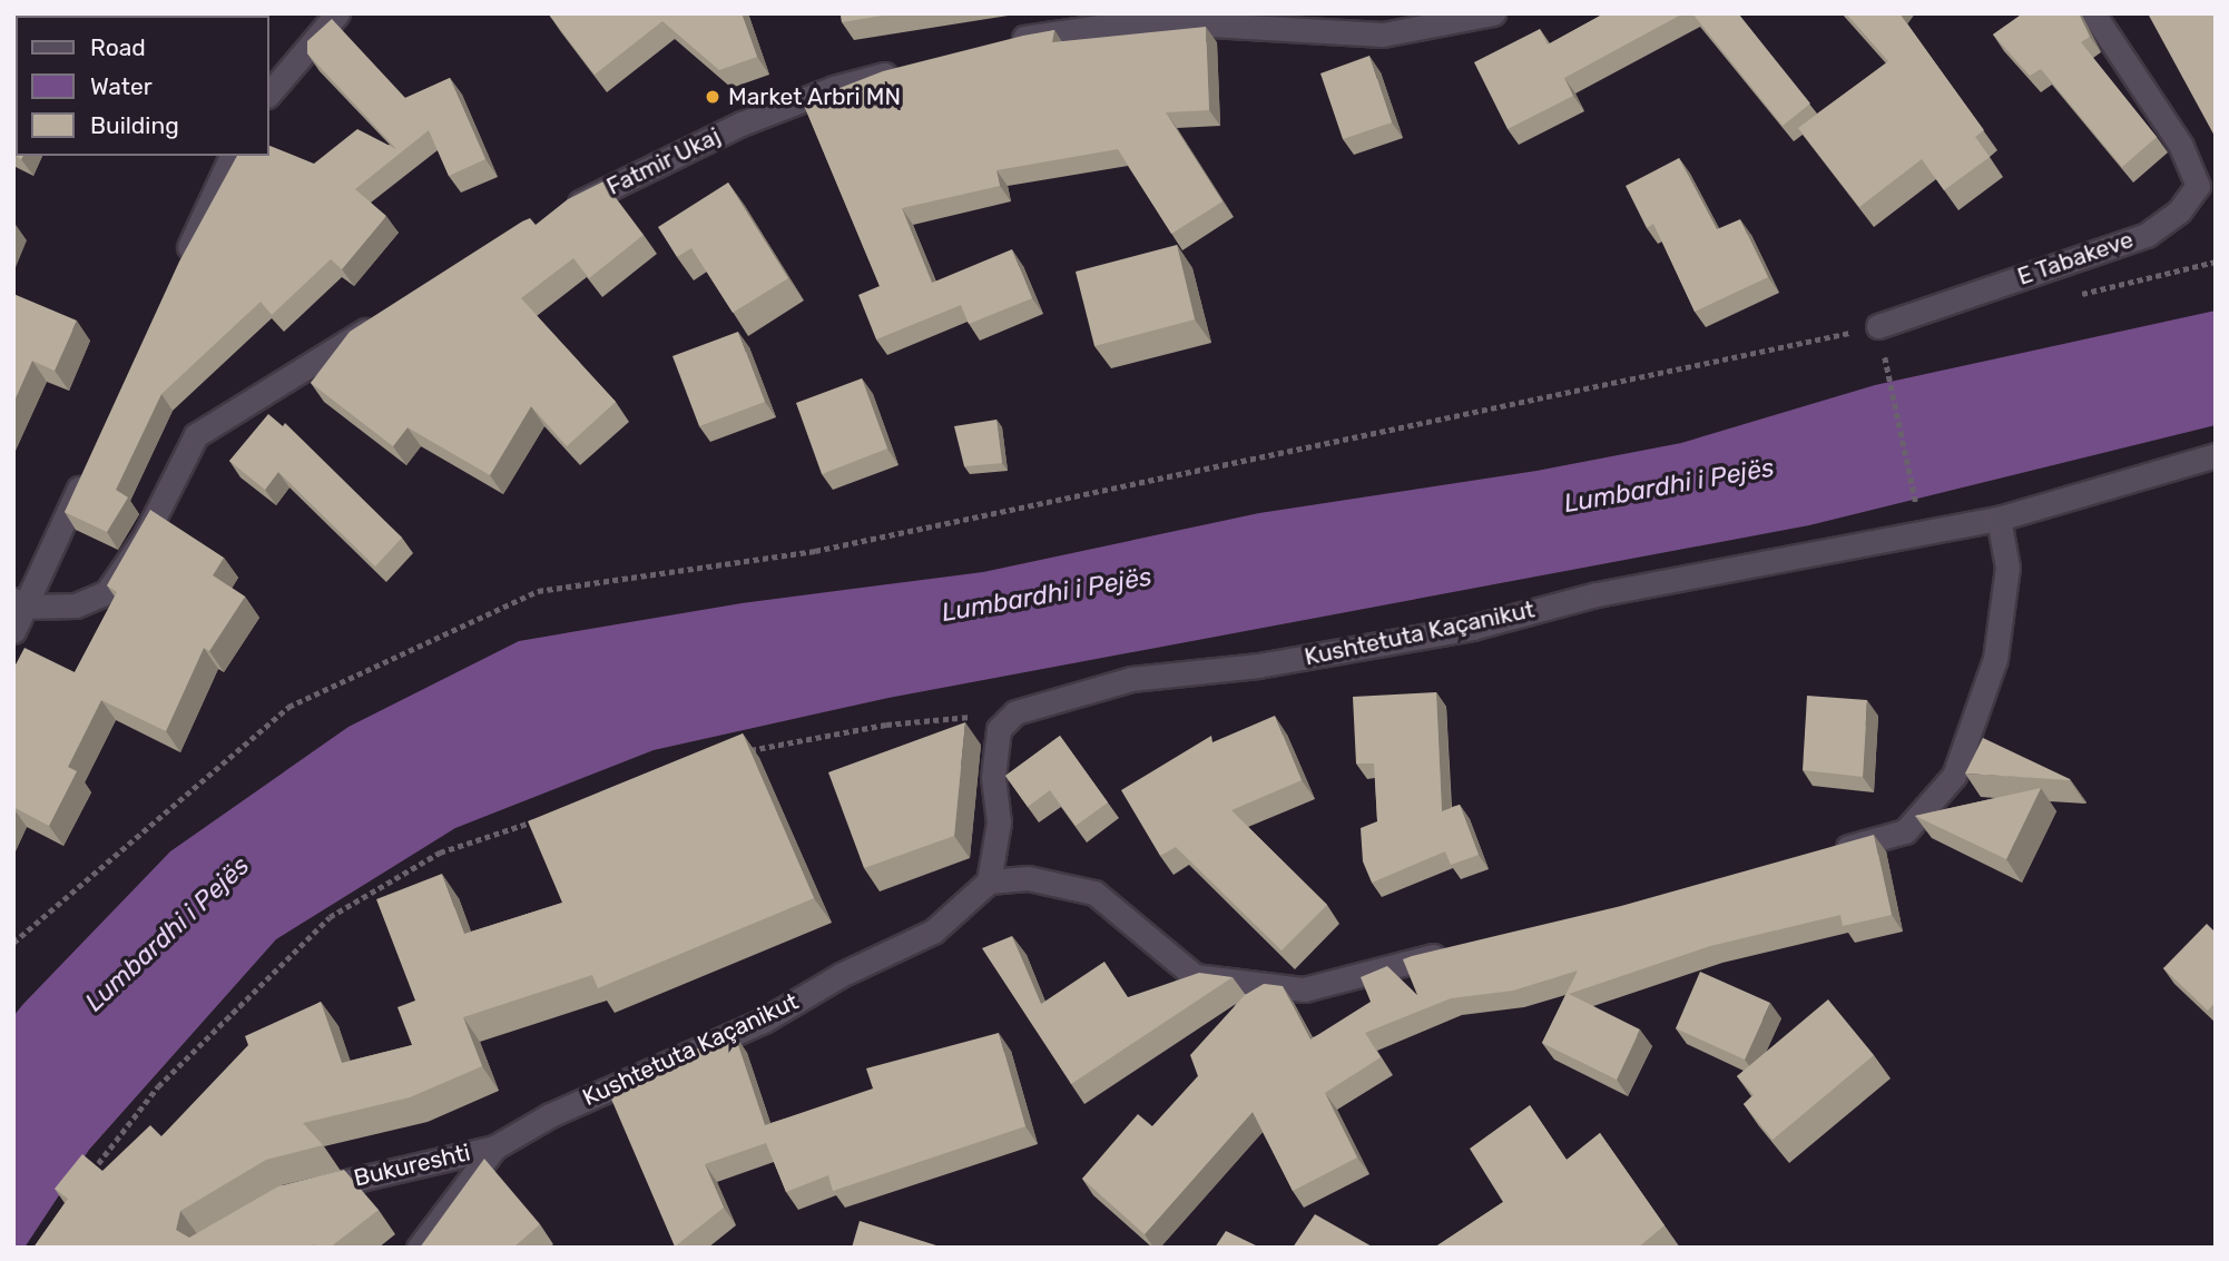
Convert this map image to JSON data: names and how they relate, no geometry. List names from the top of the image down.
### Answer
{
  "streets": {
    "street": [
      "Fatmir Ukaj",
      "E Tabakeve",
      "Kushtetuta Kaçanikut",
      "Bukureshti"
    ]
  },
  "crossings": [
    ["Kushtetuta Kaçanikut", "Bukureshti"]
  ],
  "water": ["Lumbardhi i Pejës"],
  "places": ["Market Arbri MN"],
  "legend": ["Road", "Water", "Building"]
}
